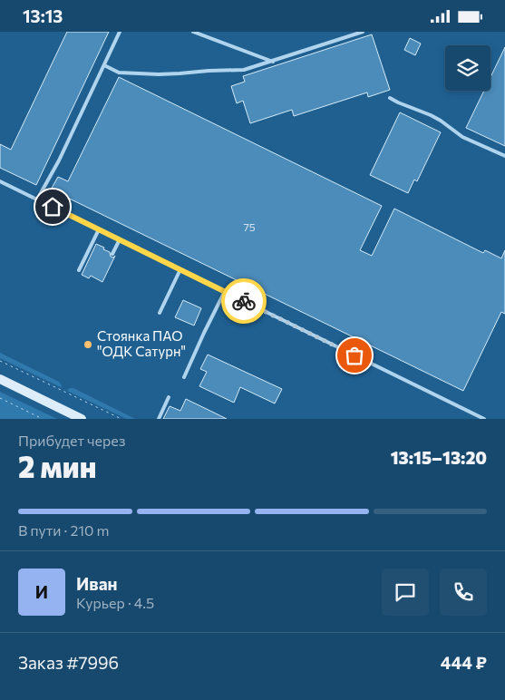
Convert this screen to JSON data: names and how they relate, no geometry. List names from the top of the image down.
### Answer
{
  "places": ["Стоянка ПАО \"ОДК Сатурн\""],
  "house_numbers": ["75"],
  "page": {
    "status": "13:13",
    "heading": ["2 мин", "Прибудет через", "13:15–13:20"],
    "panel": [
      "Иван",
      "Курьер · 4.5",
      "Заказ #7996",
      "444 ₽"
    ],
    "bar": "В пути · 210 m",
    "round": "И"
  }
}
